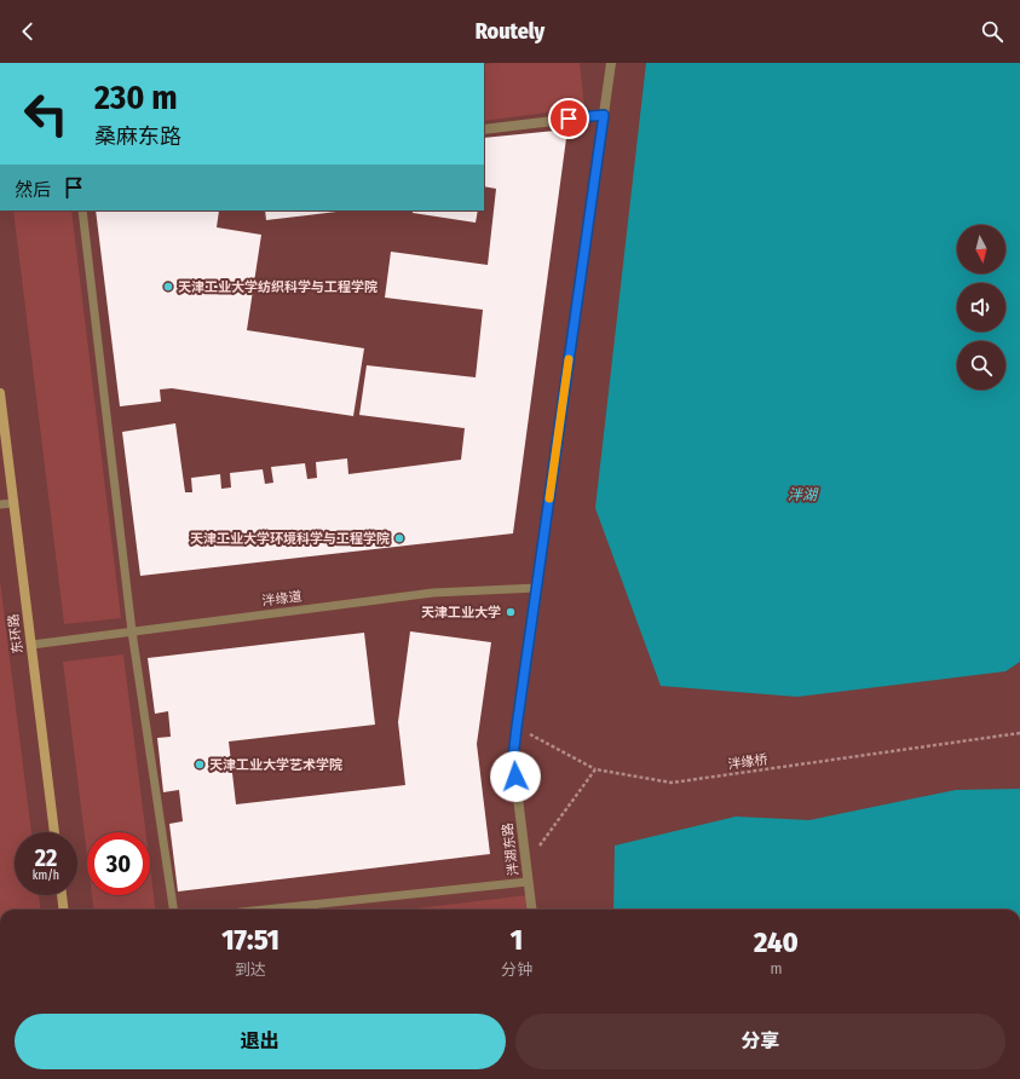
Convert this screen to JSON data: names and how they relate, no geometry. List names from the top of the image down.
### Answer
{
  "streets": {
    "street": ["东环路", "泮湖东路"],
    "lane": ["泮缘道"],
    "path": ["泮缘桥"]
  },
  "crossings": [
    ["泮缘道", "东环路"],
    ["泮缘道", "泮湖东路"],
    ["泮缘桥", "泮湖东路"]
  ],
  "water": ["泮湖"],
  "places": [
    "天津工业大学纺织科学与工程学院",
    "天津工业大学环境科学与工程学院",
    "天津工业大学",
    "天津工业大学艺术学院"
  ],
  "north": "bottom",
  "page": {
    "header": "Routely",
    "turn": ["230 m", "桑麻东路"],
    "then": "然后",
    "speed": "22 km/h",
    "limit": "30",
    "eta": [
      "17:51",
      "到达",
      "1",
      "分钟",
      "240",
      "m"
    ],
    "buttons": ["退出", "分享"]
  }
}
